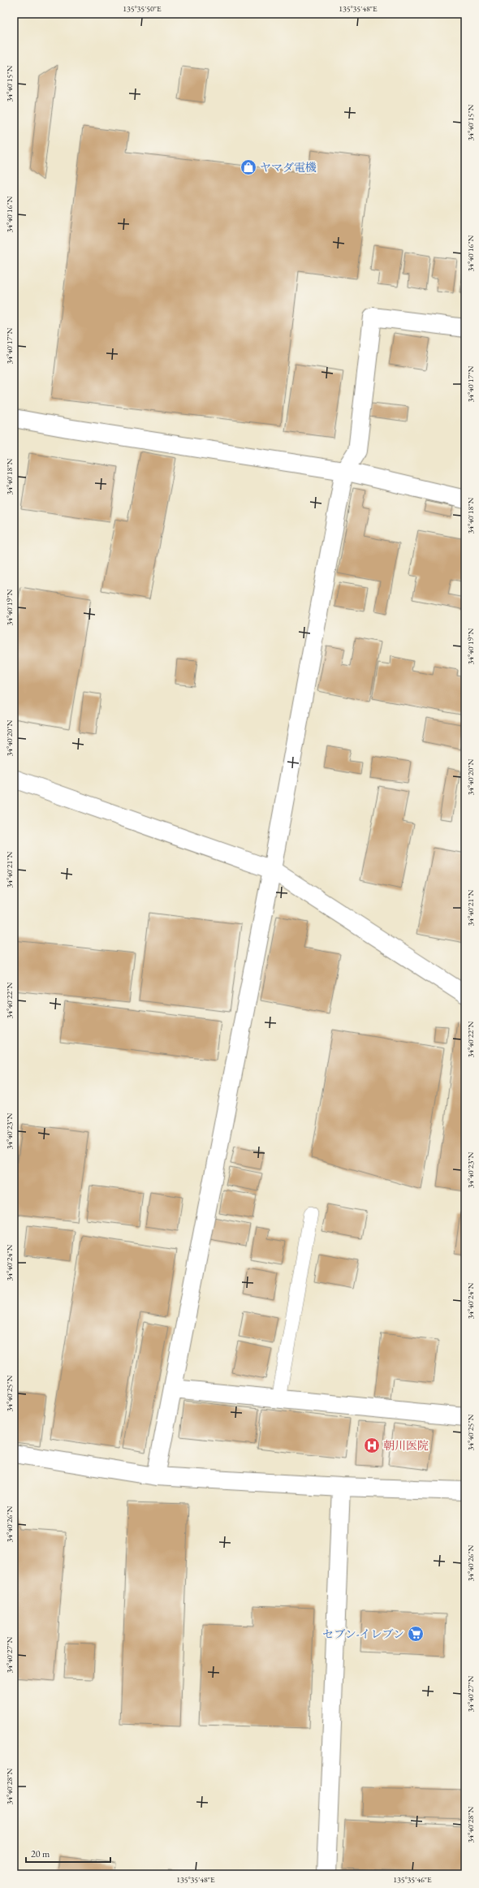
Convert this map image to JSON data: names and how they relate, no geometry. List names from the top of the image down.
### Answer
{
  "places": {
    "shop": ["ヤマダ電機"],
    "hospital": ["朝川医院"],
    "supermarket": ["セブン-イレブン"]
  },
  "scale_bar": "20 m",
  "coordinates": [
    "135°35'50\"E",
    "135°35'48\"E",
    "34°40'15\"N",
    "34°40'16\"N",
    "34°40'17\"N",
    "34°40'18\"N",
    "34°40'19\"N",
    "34°40'20\"N",
    "34°40'21\"N",
    "34°40'22\"N",
    "34°40'23\"N",
    "34°40'24\"N",
    "34°40'25\"N",
    "34°40'26\"N",
    "34°40'27\"N",
    "34°40'28\"N",
    "135°35'46\"E"
  ]
}
